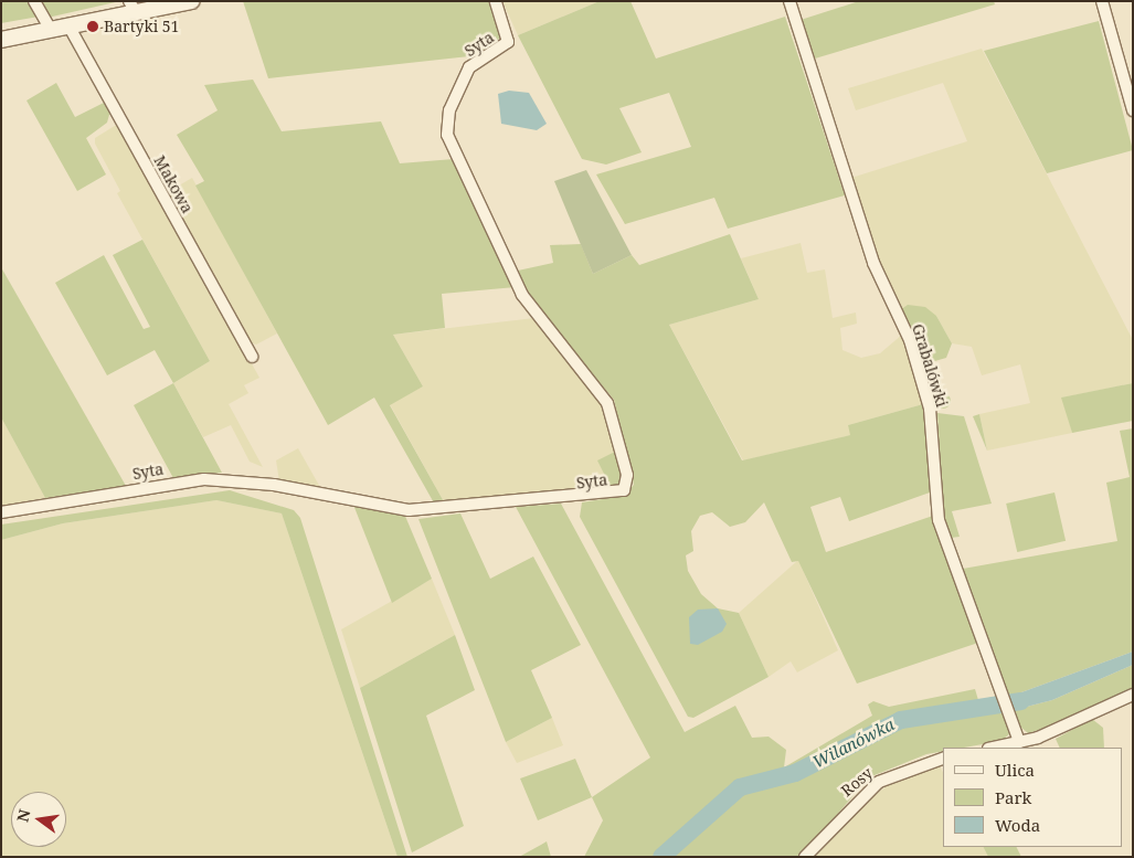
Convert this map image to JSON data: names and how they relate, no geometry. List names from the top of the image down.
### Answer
{
  "streets": {
    "street": [
      "Syta",
      "Makowa",
      "Grabalówki",
      "Rosy"
    ]
  },
  "water": ["Wilanówka"],
  "places": ["Bartyki 51"],
  "legend": ["Ulica", "Park", "Woda"],
  "north": "left"
}
